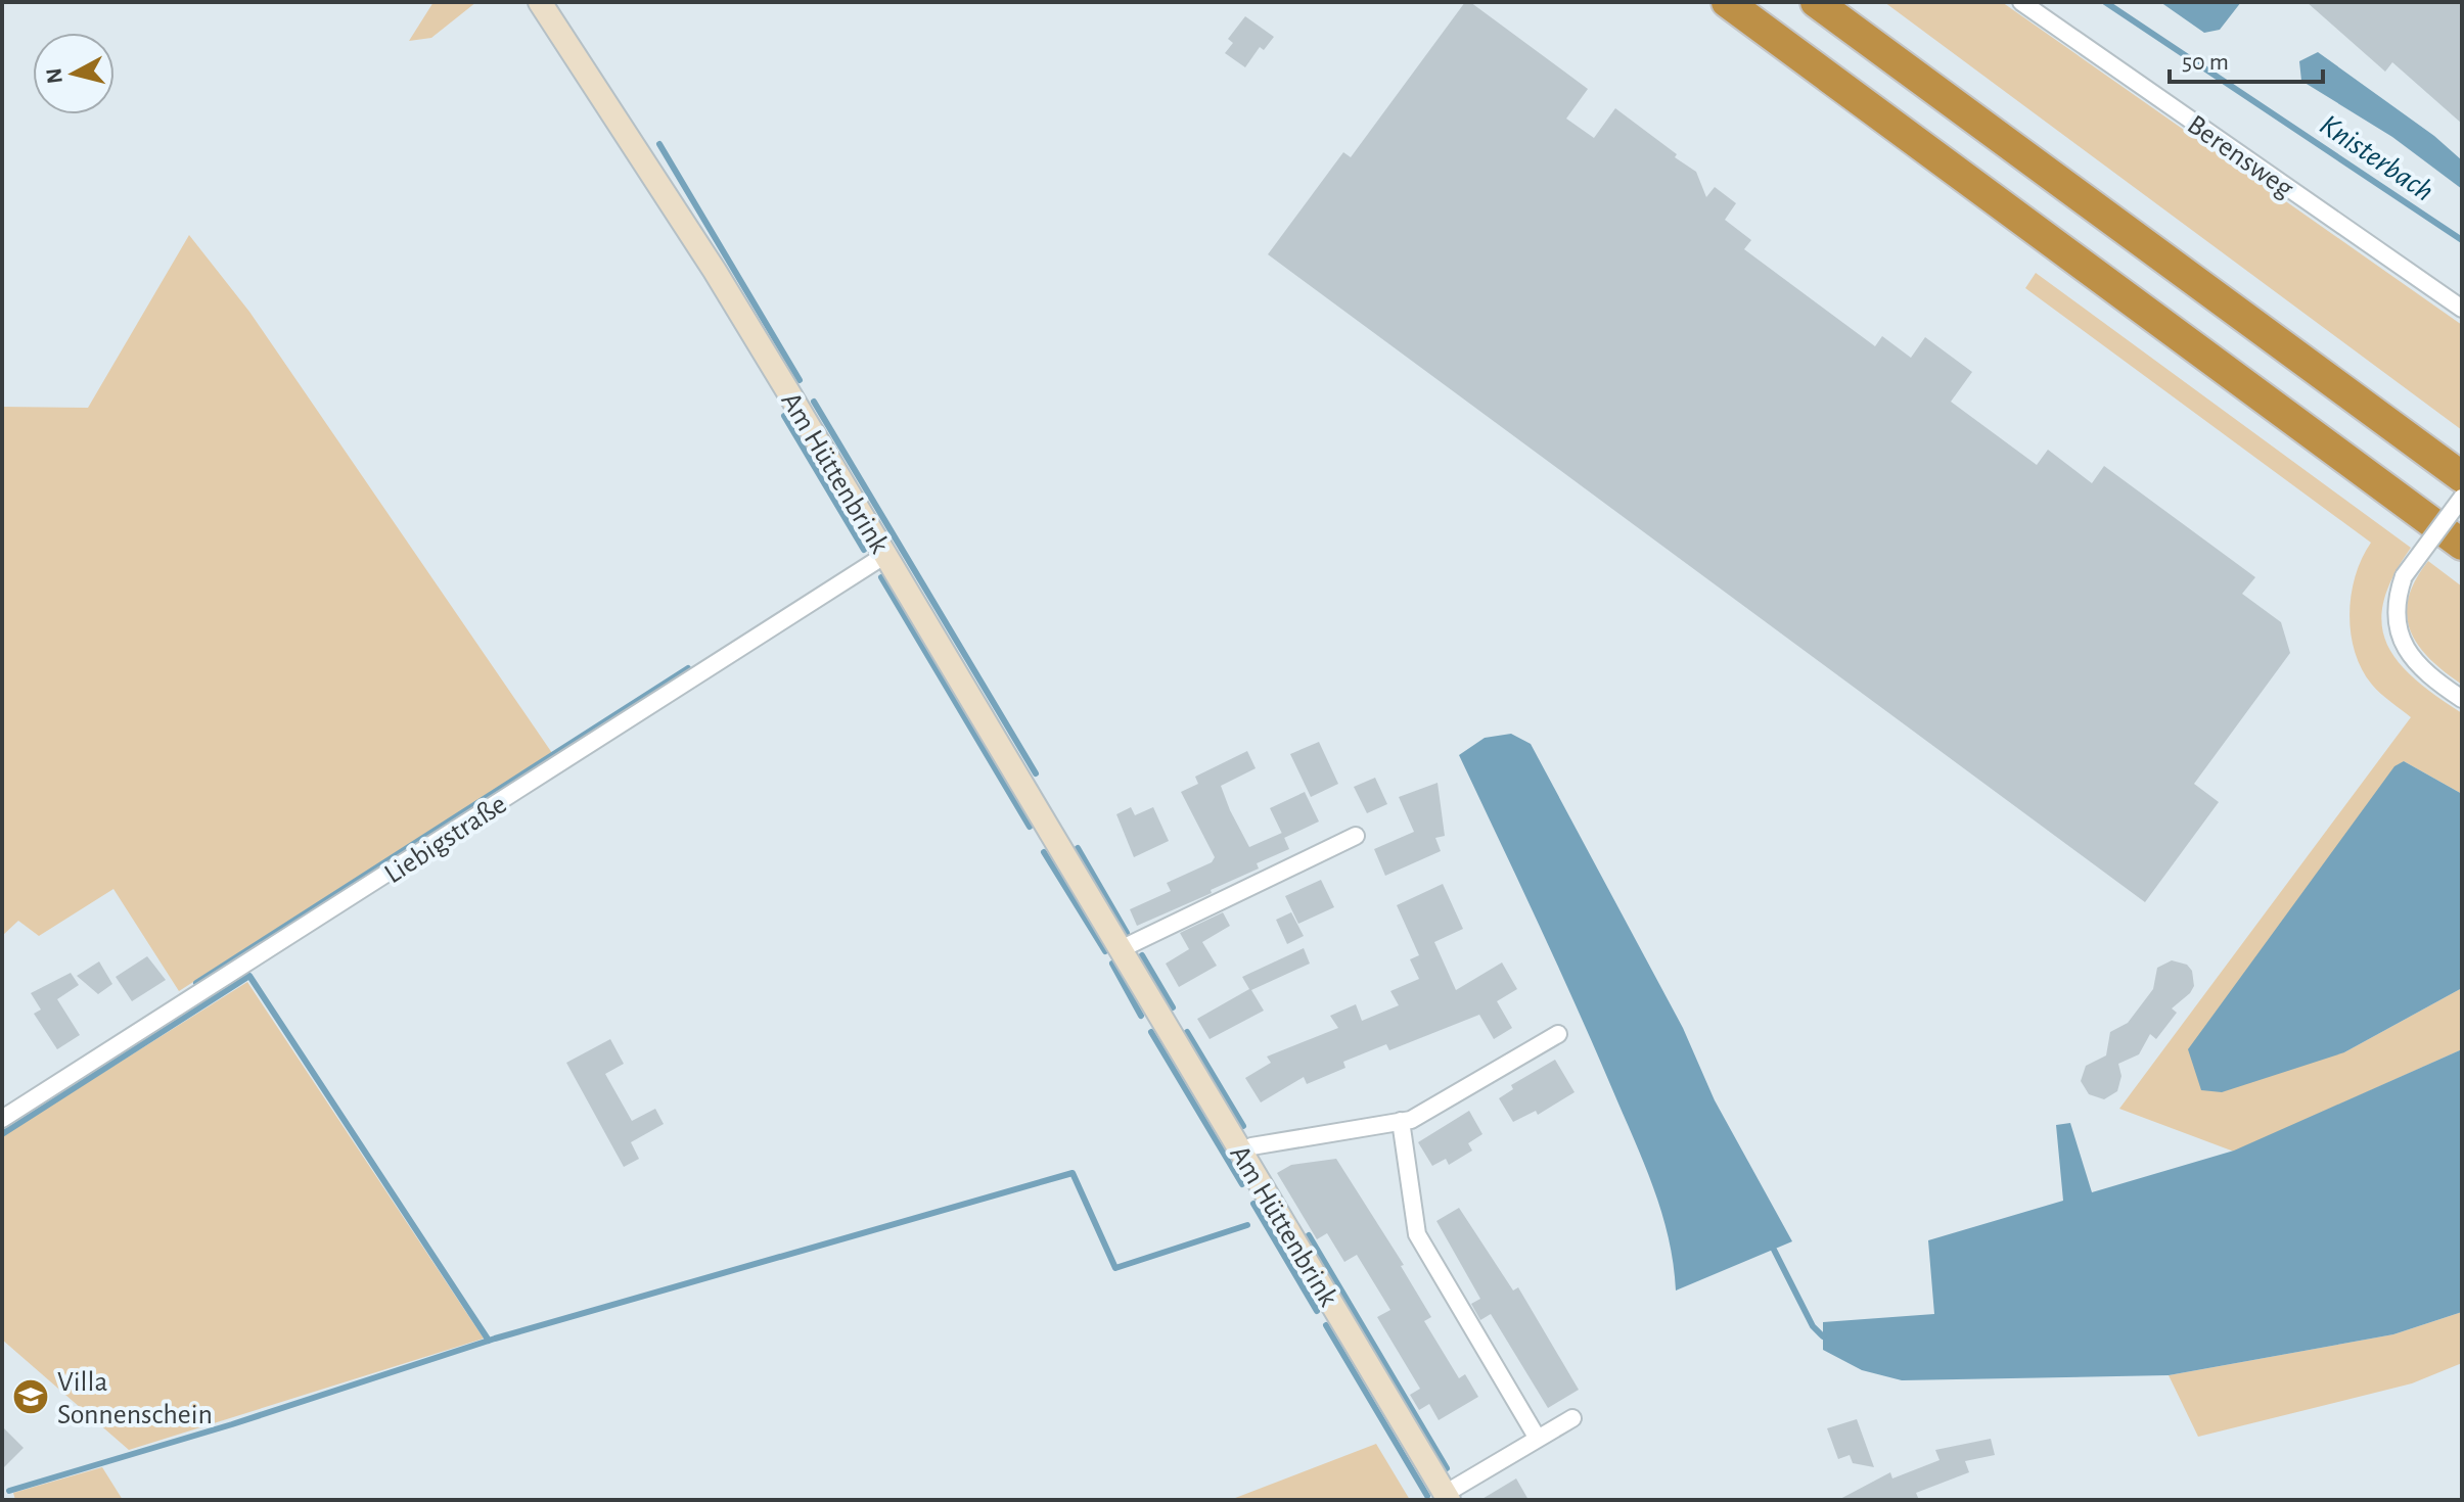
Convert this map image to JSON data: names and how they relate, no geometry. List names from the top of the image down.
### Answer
{
  "streets": {
    "street": ["Berensweg", "Am Hüttenbrink", "Liebigstraße"]
  },
  "crossings": [
    ["Am Hüttenbrink", "Liebigstraße"]
  ],
  "water": ["Knisterbach"],
  "places": {
    "school or university": ["Villa Sonnenschein"]
  },
  "scale_bar": "50 m",
  "north": "left"
}
